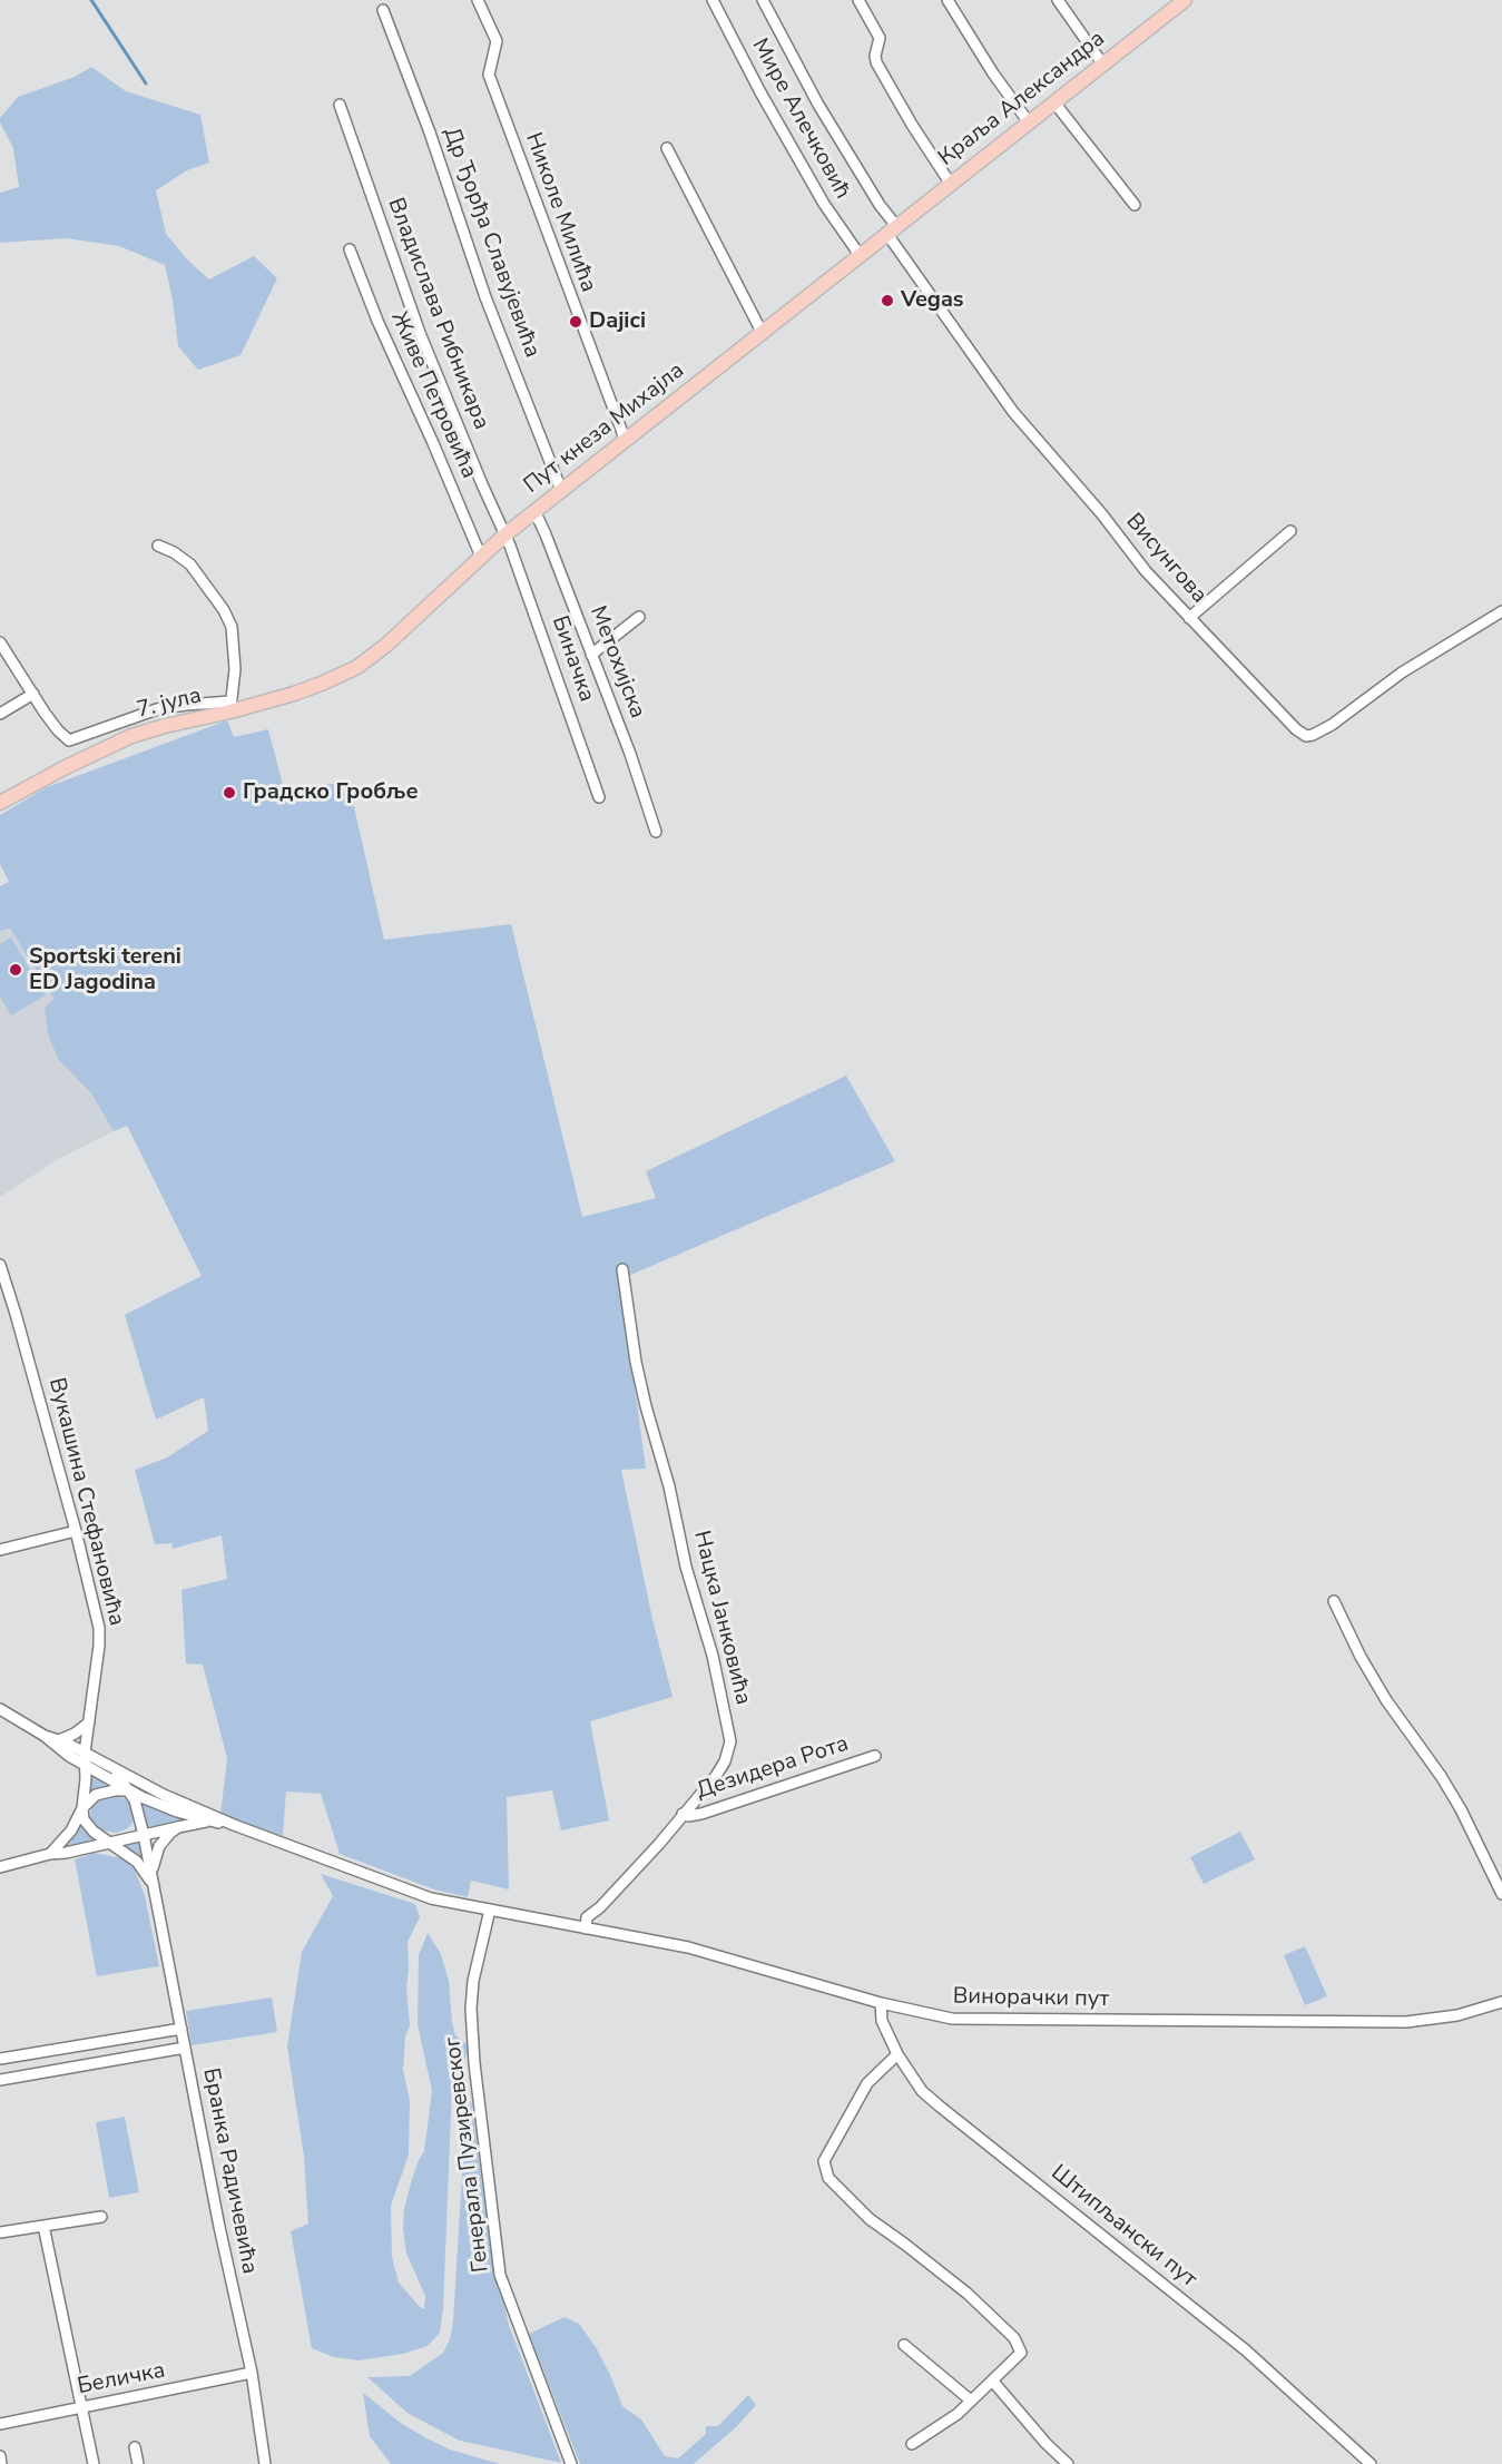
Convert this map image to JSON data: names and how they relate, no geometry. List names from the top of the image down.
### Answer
{
  "streets": {
    "main road": ["Краља Александра", "Пут кнеза Михајла", "7. јула"],
    "street": [
      "Мире Алечковић",
      "Николе Милића",
      "Др Ђорђа Славујевића",
      "Владислава Рибникара",
      "Живе Петровића",
      "Висунгова",
      "Биначка",
      "Метохијска",
      "Вукашина Стефановића",
      "Нацка Јанковића",
      "Дезидера Рота",
      "Винорачки пут",
      "Генерала Пузиревског",
      "Бранка Радичевића",
      "Штипљански пут",
      "Беличка"
    ]
  },
  "crossings": [
    ["Краља Александра", "Пут кнеза Михајла"],
    ["Краља Александра", "Висунгова"],
    ["Мире Алечковић", "Пут кнеза Михајла"],
    ["Николе Милића", "Пут кнеза Михајла"],
    ["Др Ђорђа Славујевића", "Пут кнеза Михајла"],
    ["Владислава Рибникара", "Пут кнеза Михајла"],
    ["Владислава Рибникара", "Биначка"],
    ["Живе Петровића", "Пут кнеза Михајла"],
    ["Пут кнеза Михајла", "Висунгова"],
    ["Пут кнеза Михајла", "Биначка"],
    ["Пут кнеза Михајла", "Метохијска"],
    ["Пут кнеза Михајла", "7. јула"],
    ["Вукашина Стефановића", "Бранка Радичевића"],
    ["Нацка Јанковића", "Дезидера Рота"],
    ["Нацка Јанковића", "Винорачки пут"],
    ["Винорачки пут", "Генерала Пузиревског"],
    ["Винорачки пут", "Штипљански пут"],
    ["Бранка Радичевића", "Беличка"]
  ],
  "places": [
    "Vegas",
    "Dajici",
    "Градско Гробље",
    "Sportski tereni ED Jagodina"
  ]
}
